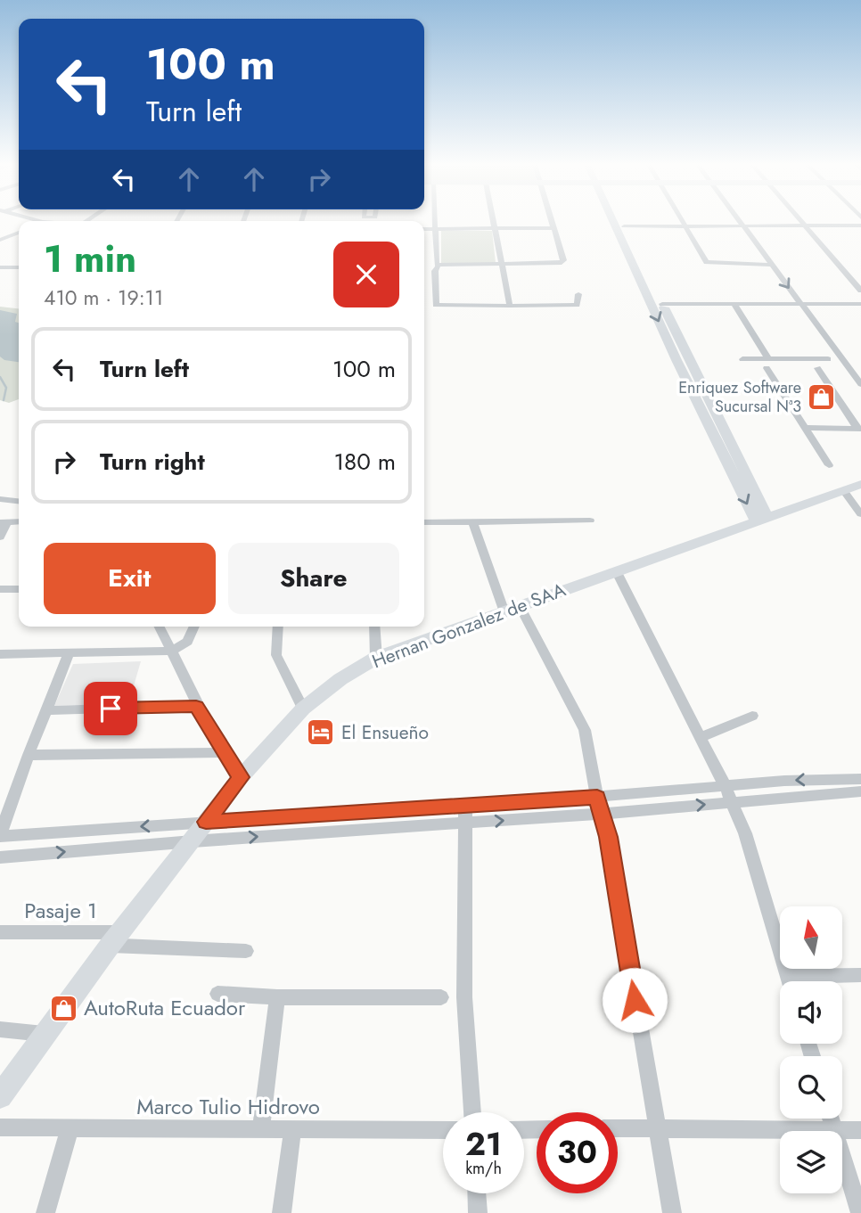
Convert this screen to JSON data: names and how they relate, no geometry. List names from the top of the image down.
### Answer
{
  "streets": {
    "street": ["Hernan Gonzalez de SAA", "Pasaje 1", "Marco Tulio Hidrovo"]
  },
  "crossings": [
    ["Hernan Gonzalez de SAA", "Pasaje 1"]
  ],
  "places": {
    "shop": ["Enriquez Software Sucursal Nª3", "AutoRuta Ecuador"],
    "hotel": ["El Ensueño"]
  },
  "north": "top",
  "page": {
    "turn": ["100 m", "Turn left"],
    "heading": ["1 min", "410 m · 19:11"],
    "list": [
      {
        "name": "Turn left",
        "value": "100 m"
      },
      {
        "name": "Turn right",
        "value": "180 m"
      }
    ],
    "buttons": ["Exit", "Share"],
    "speed": "21 km/h",
    "limit": "30"
  }
}
